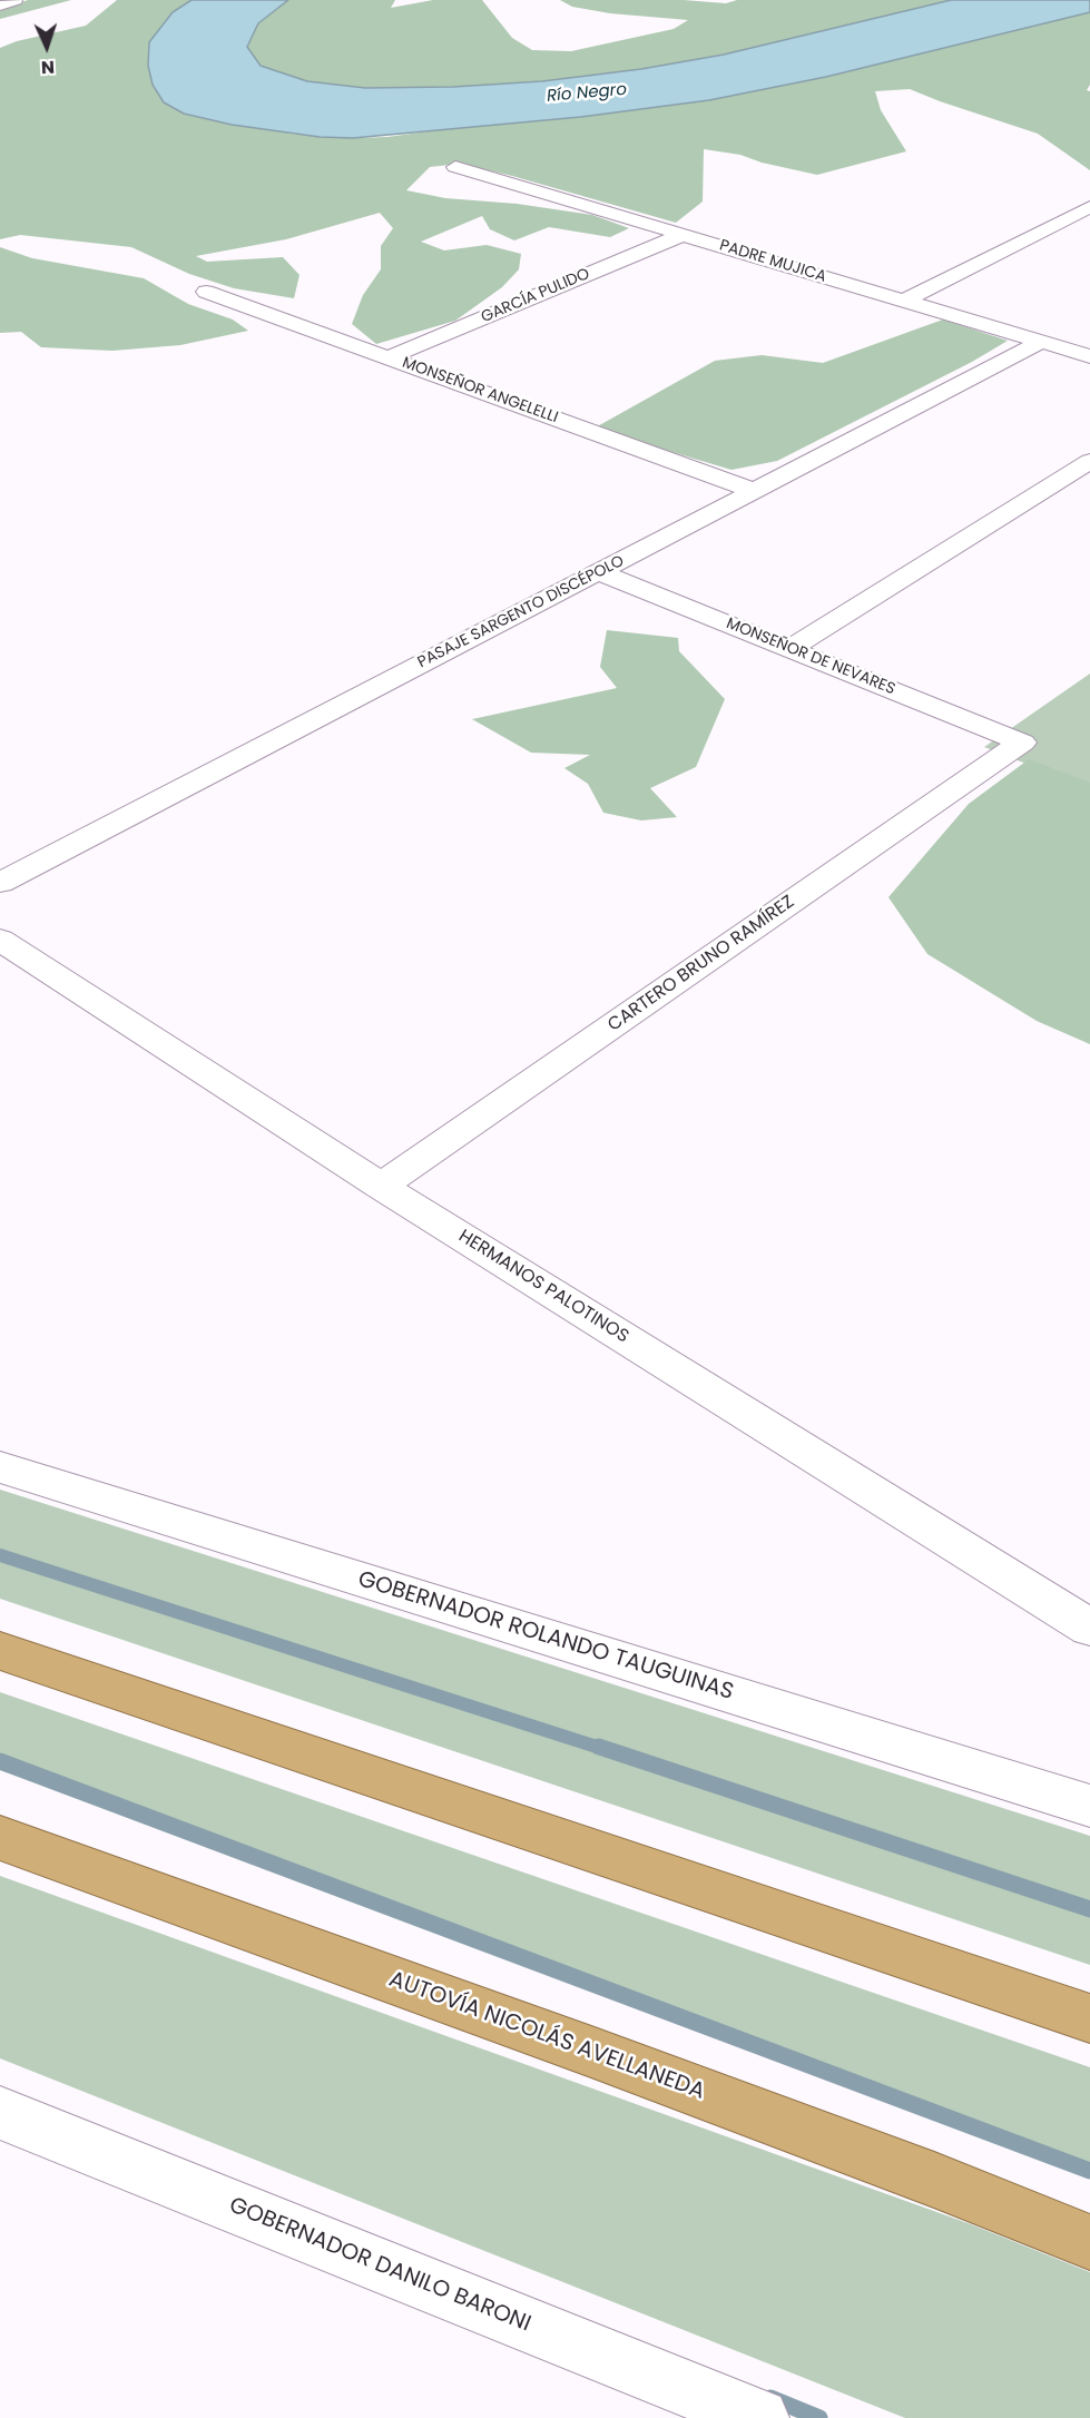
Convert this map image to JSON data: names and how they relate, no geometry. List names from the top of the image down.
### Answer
{
  "streets": {
    "highway": ["AUTOVÍA NICOLÁS AVELLANEDA"],
    "street": [
      "PADRE MUJICA",
      "GARCÍA PULIDO",
      "MONSEÑOR ANGELELLI",
      "PASAJE SARGENTO DISCÉPOLO",
      "MONSEÑOR DE NEVARES",
      "CARTERO BRUNO RAMÍREZ",
      "HERMANOS PALOTINOS",
      "GOBERNADOR ROLANDO TAUGUINAS",
      "GOBERNADOR DANILO BARONI"
    ]
  },
  "crossings": [
    ["PADRE MUJICA", "GARCÍA PULIDO"],
    ["PADRE MUJICA", "PASAJE SARGENTO DISCÉPOLO"],
    ["GARCÍA PULIDO", "MONSEÑOR ANGELELLI"],
    ["MONSEÑOR ANGELELLI", "PASAJE SARGENTO DISCÉPOLO"],
    ["PASAJE SARGENTO DISCÉPOLO", "MONSEÑOR DE NEVARES"],
    ["MONSEÑOR DE NEVARES", "CARTERO BRUNO RAMÍREZ"],
    ["CARTERO BRUNO RAMÍREZ", "HERMANOS PALOTINOS"]
  ],
  "water": ["Río Negro"],
  "north": "bottom"
}
